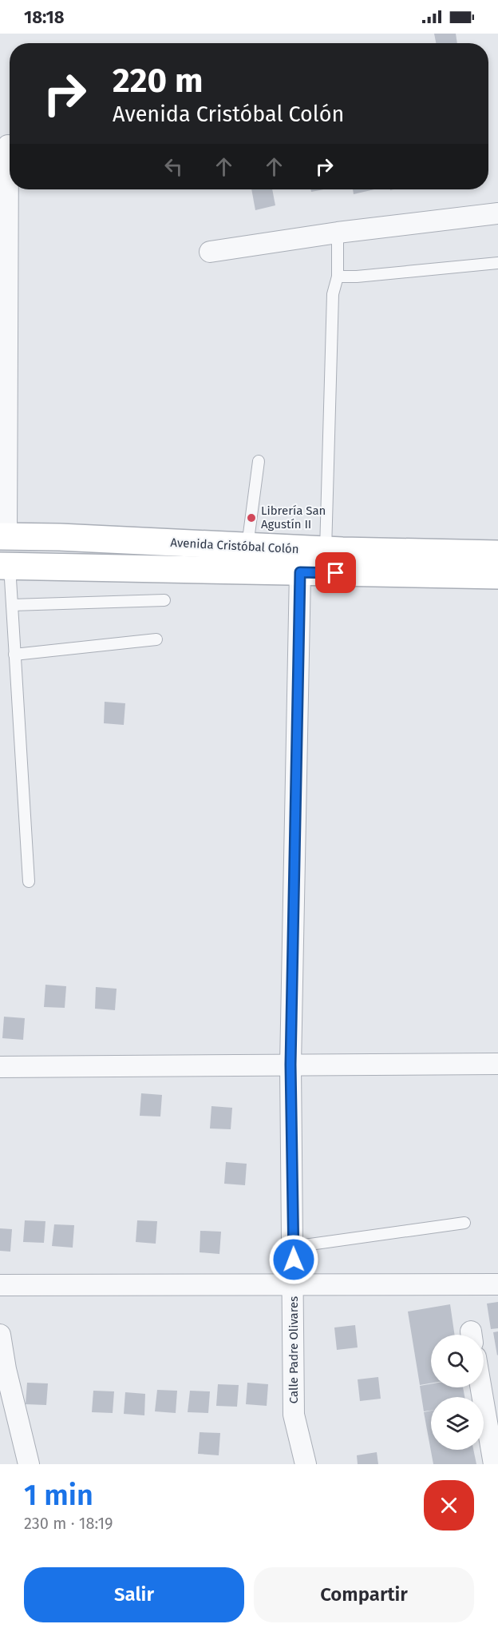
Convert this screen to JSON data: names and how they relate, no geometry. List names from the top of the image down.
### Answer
{
  "streets": {
    "street": ["Avenida Cristóbal Colón", "Calle Padre Olivares"]
  },
  "crossings": [
    ["Avenida Cristóbal Colón", "Calle Padre Olivares"]
  ],
  "places": ["Librería San Agustín II"],
  "page": {
    "status": "18:18",
    "turn": ["220 m", "Avenida Cristóbal Colón"],
    "heading": ["1 min", "230 m · 18:19"],
    "buttons": ["Salir", "Compartir"]
  }
}
